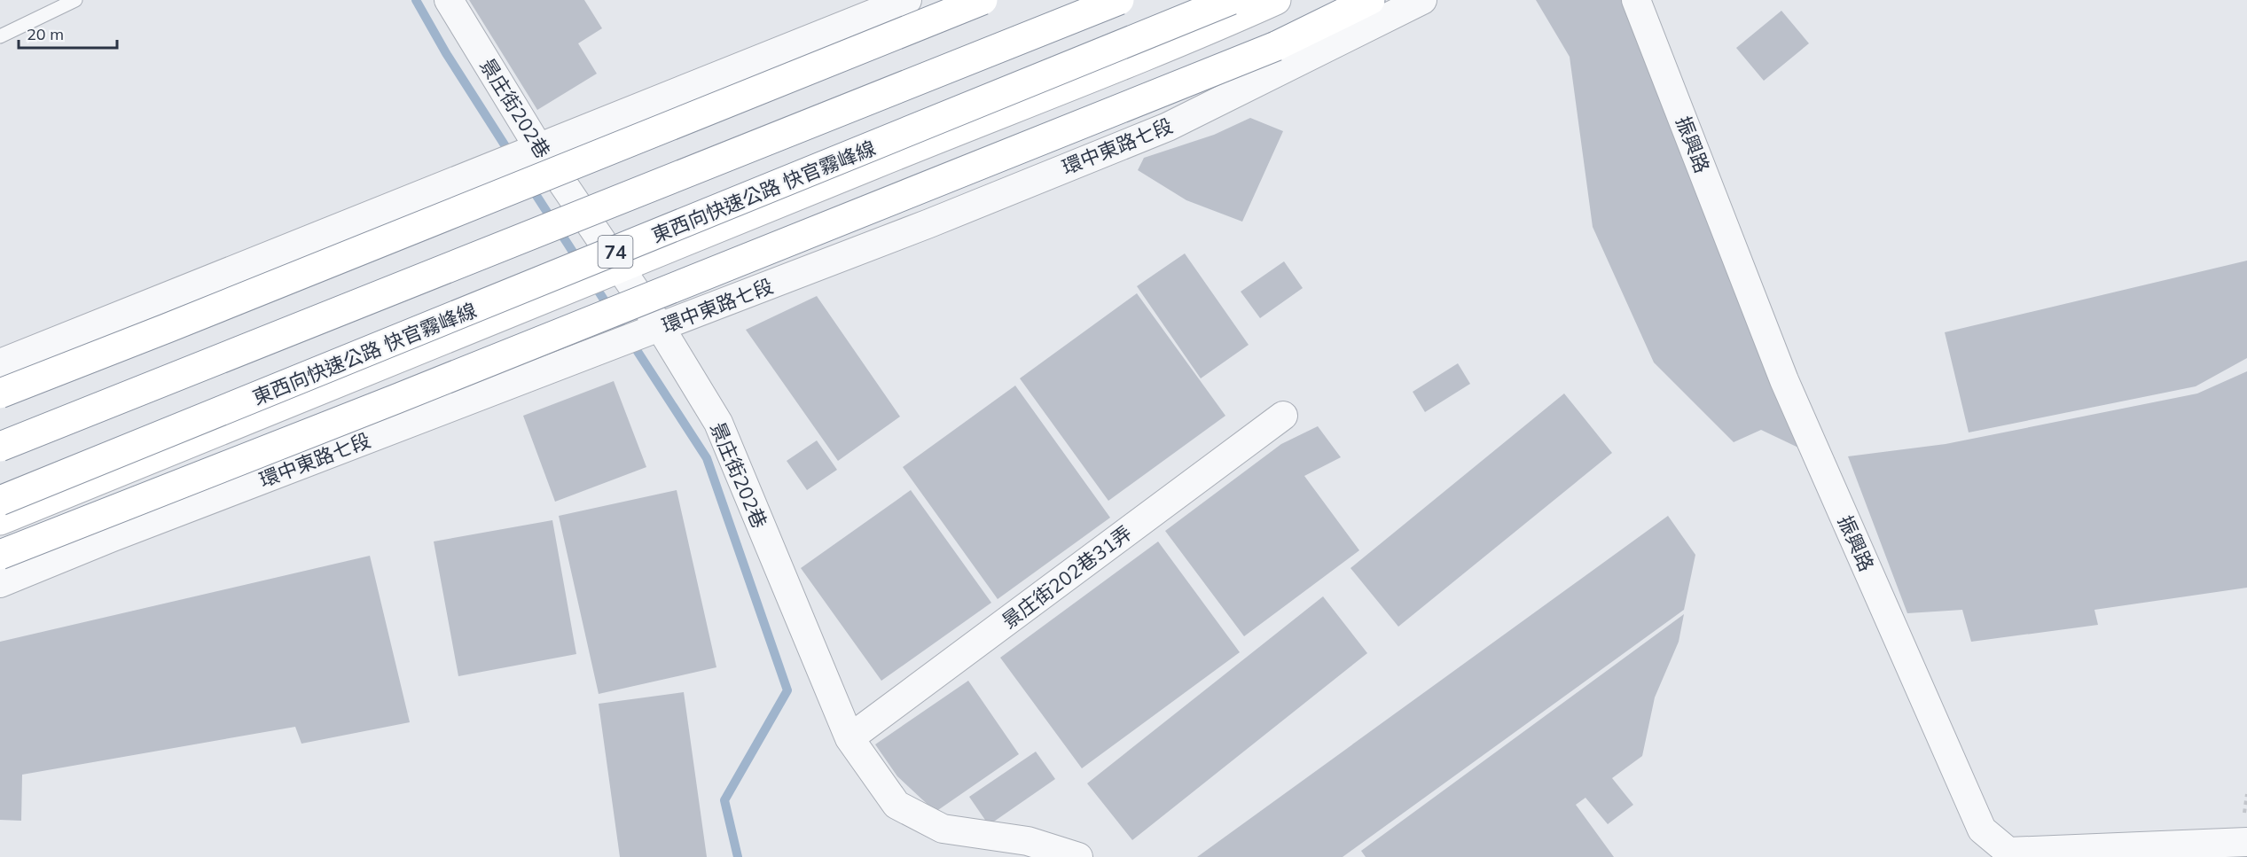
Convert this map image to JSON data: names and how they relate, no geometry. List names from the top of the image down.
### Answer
{
  "streets": {
    "main road": ["東西向快速公路 快官霧峰線", "74"],
    "street": [
      "景庄街202巷",
      "振興路",
      "環中東路七段",
      "景庄街202巷31弄"
    ]
  },
  "crossings": [
    ["景庄街202巷", "環中東路七段"],
    ["景庄街202巷", "景庄街202巷31弄"]
  ],
  "scale_bar": "20 m"
}
